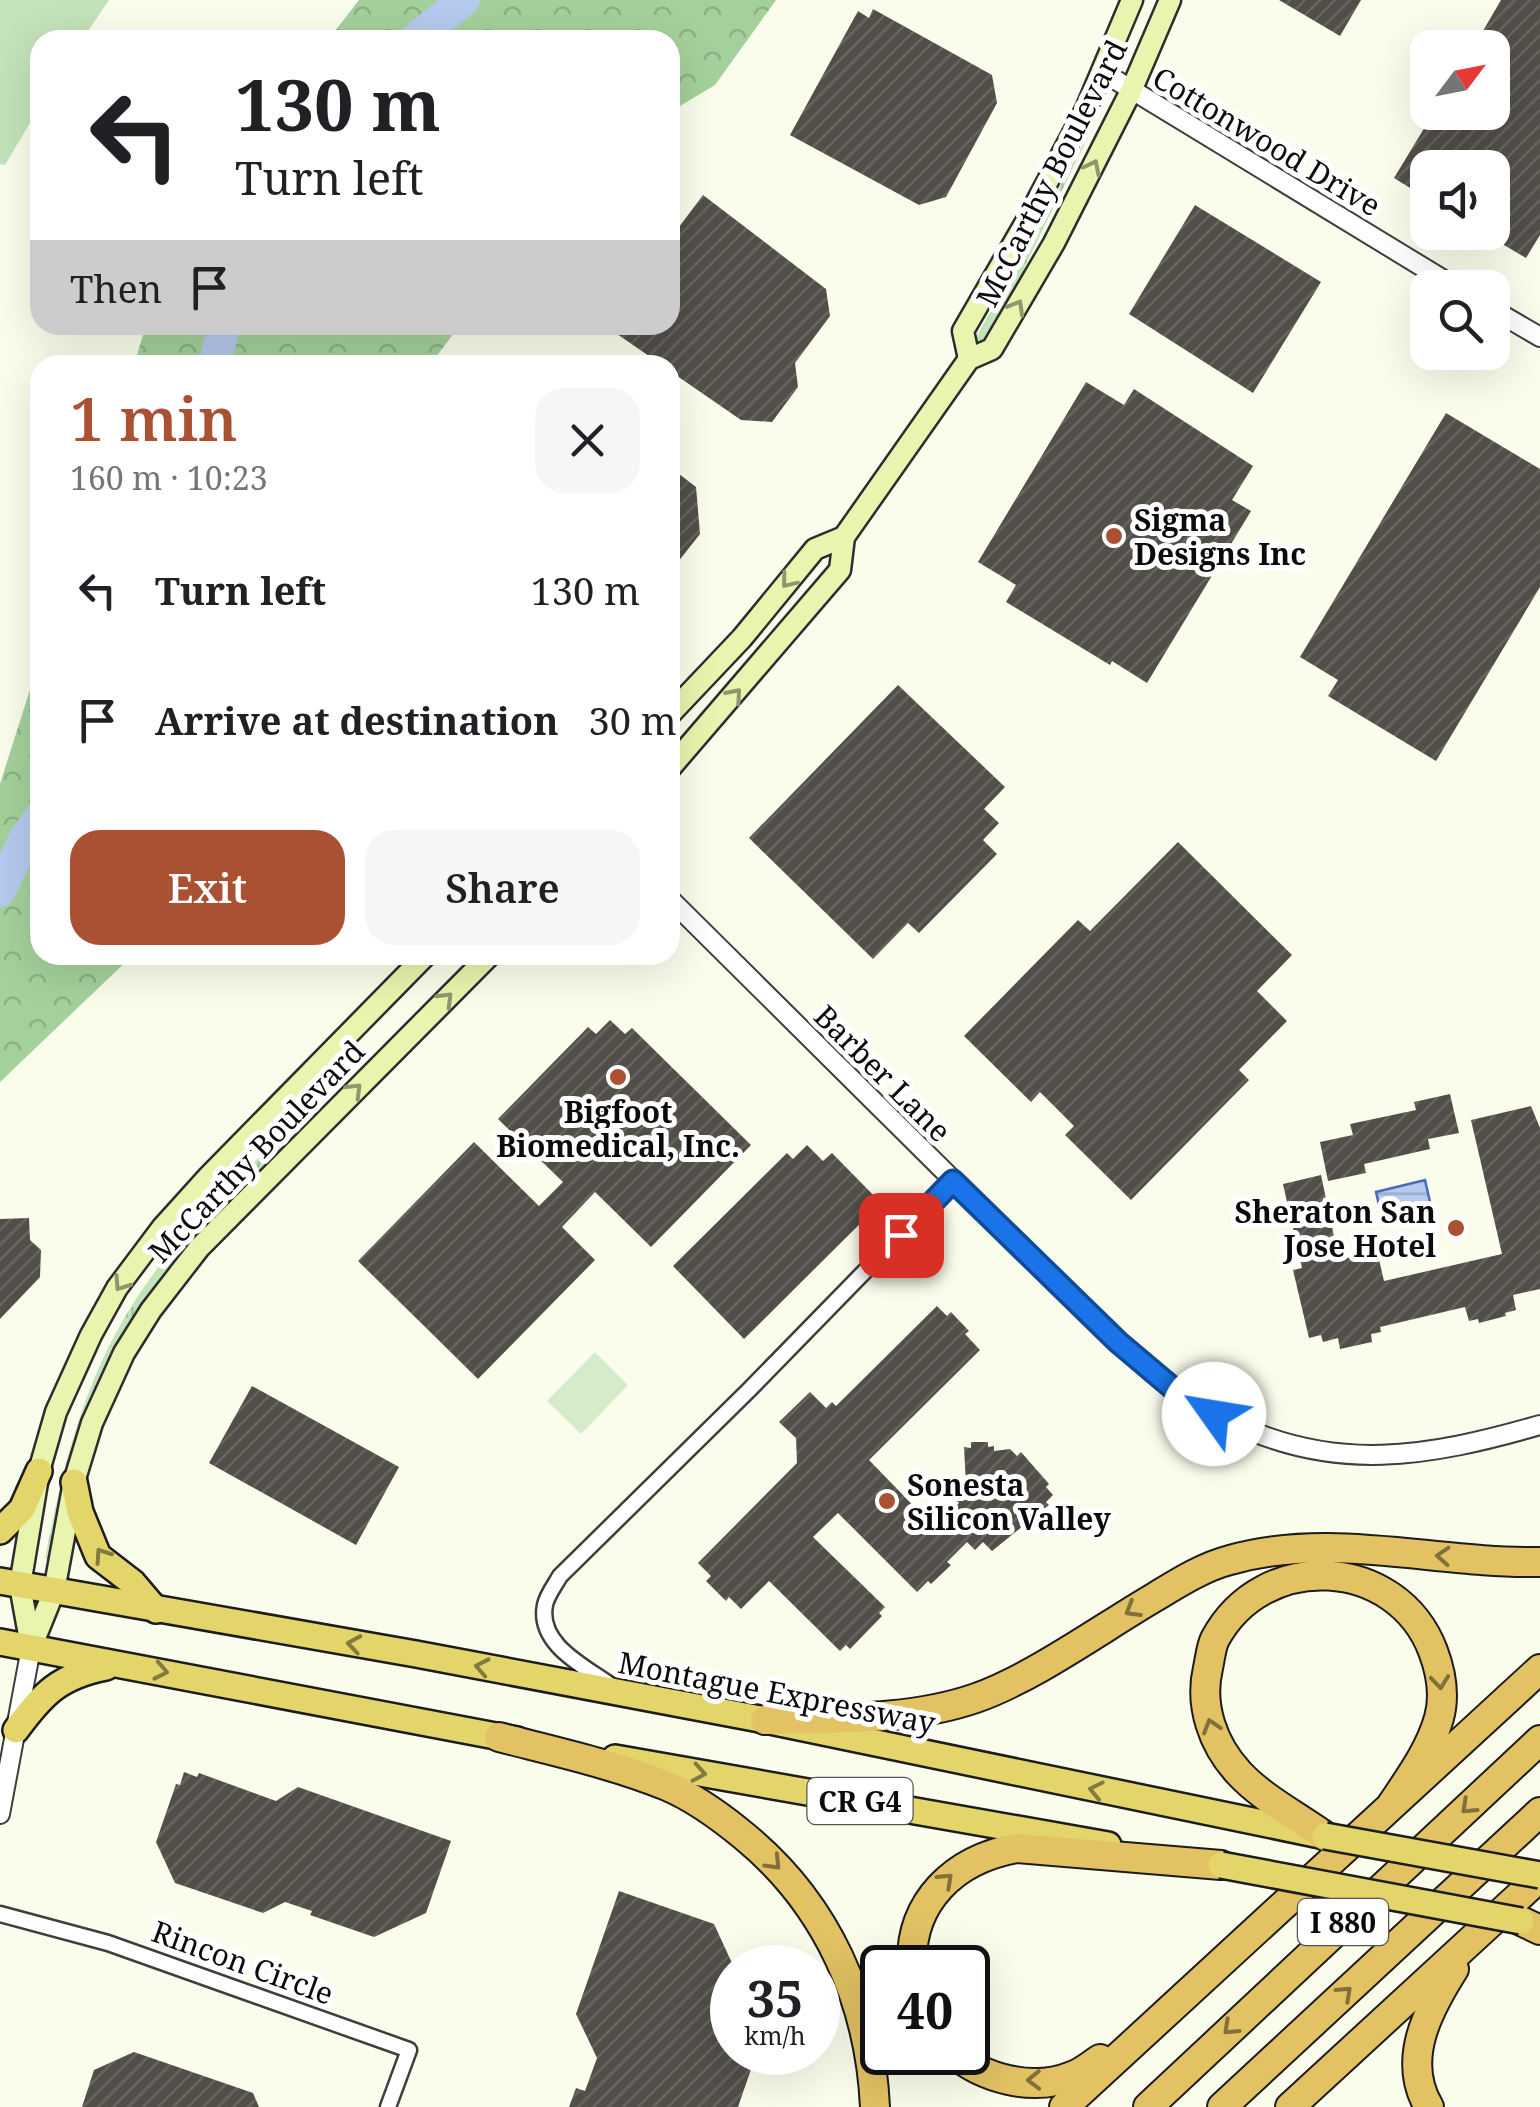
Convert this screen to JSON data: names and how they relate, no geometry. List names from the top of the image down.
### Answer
{
  "streets": {
    "highway": ["Montague Expressway", "CR G4", "I 880"],
    "main road": ["McCarthy Boulevard"],
    "street": ["Cottonwood Drive", "Barber Lane", "Rincon Circle"]
  },
  "crossings": [
    ["Cottonwood Drive", "McCarthy Boulevard"],
    ["McCarthy Boulevard", "Montague Expressway"],
    ["McCarthy Boulevard", "CR G4"]
  ],
  "places": [
    "Sigma Designs Inc",
    "Bigfoot Biomedical, Inc.",
    "Sheraton San Jose Hotel",
    "Sonesta Silicon Valley"
  ],
  "north": "top right",
  "page": {
    "turn": ["130 m", "Turn left"],
    "then": "Then",
    "heading": ["1 min", "160 m · 10:23"],
    "list": [
      {
        "name": "Turn left",
        "value": "130 m"
      },
      {
        "name": "Arrive at destination",
        "value": "30 m"
      }
    ],
    "buttons": ["Exit", "Share"],
    "speed": "35 km/h",
    "limit": "40"
  }
}
